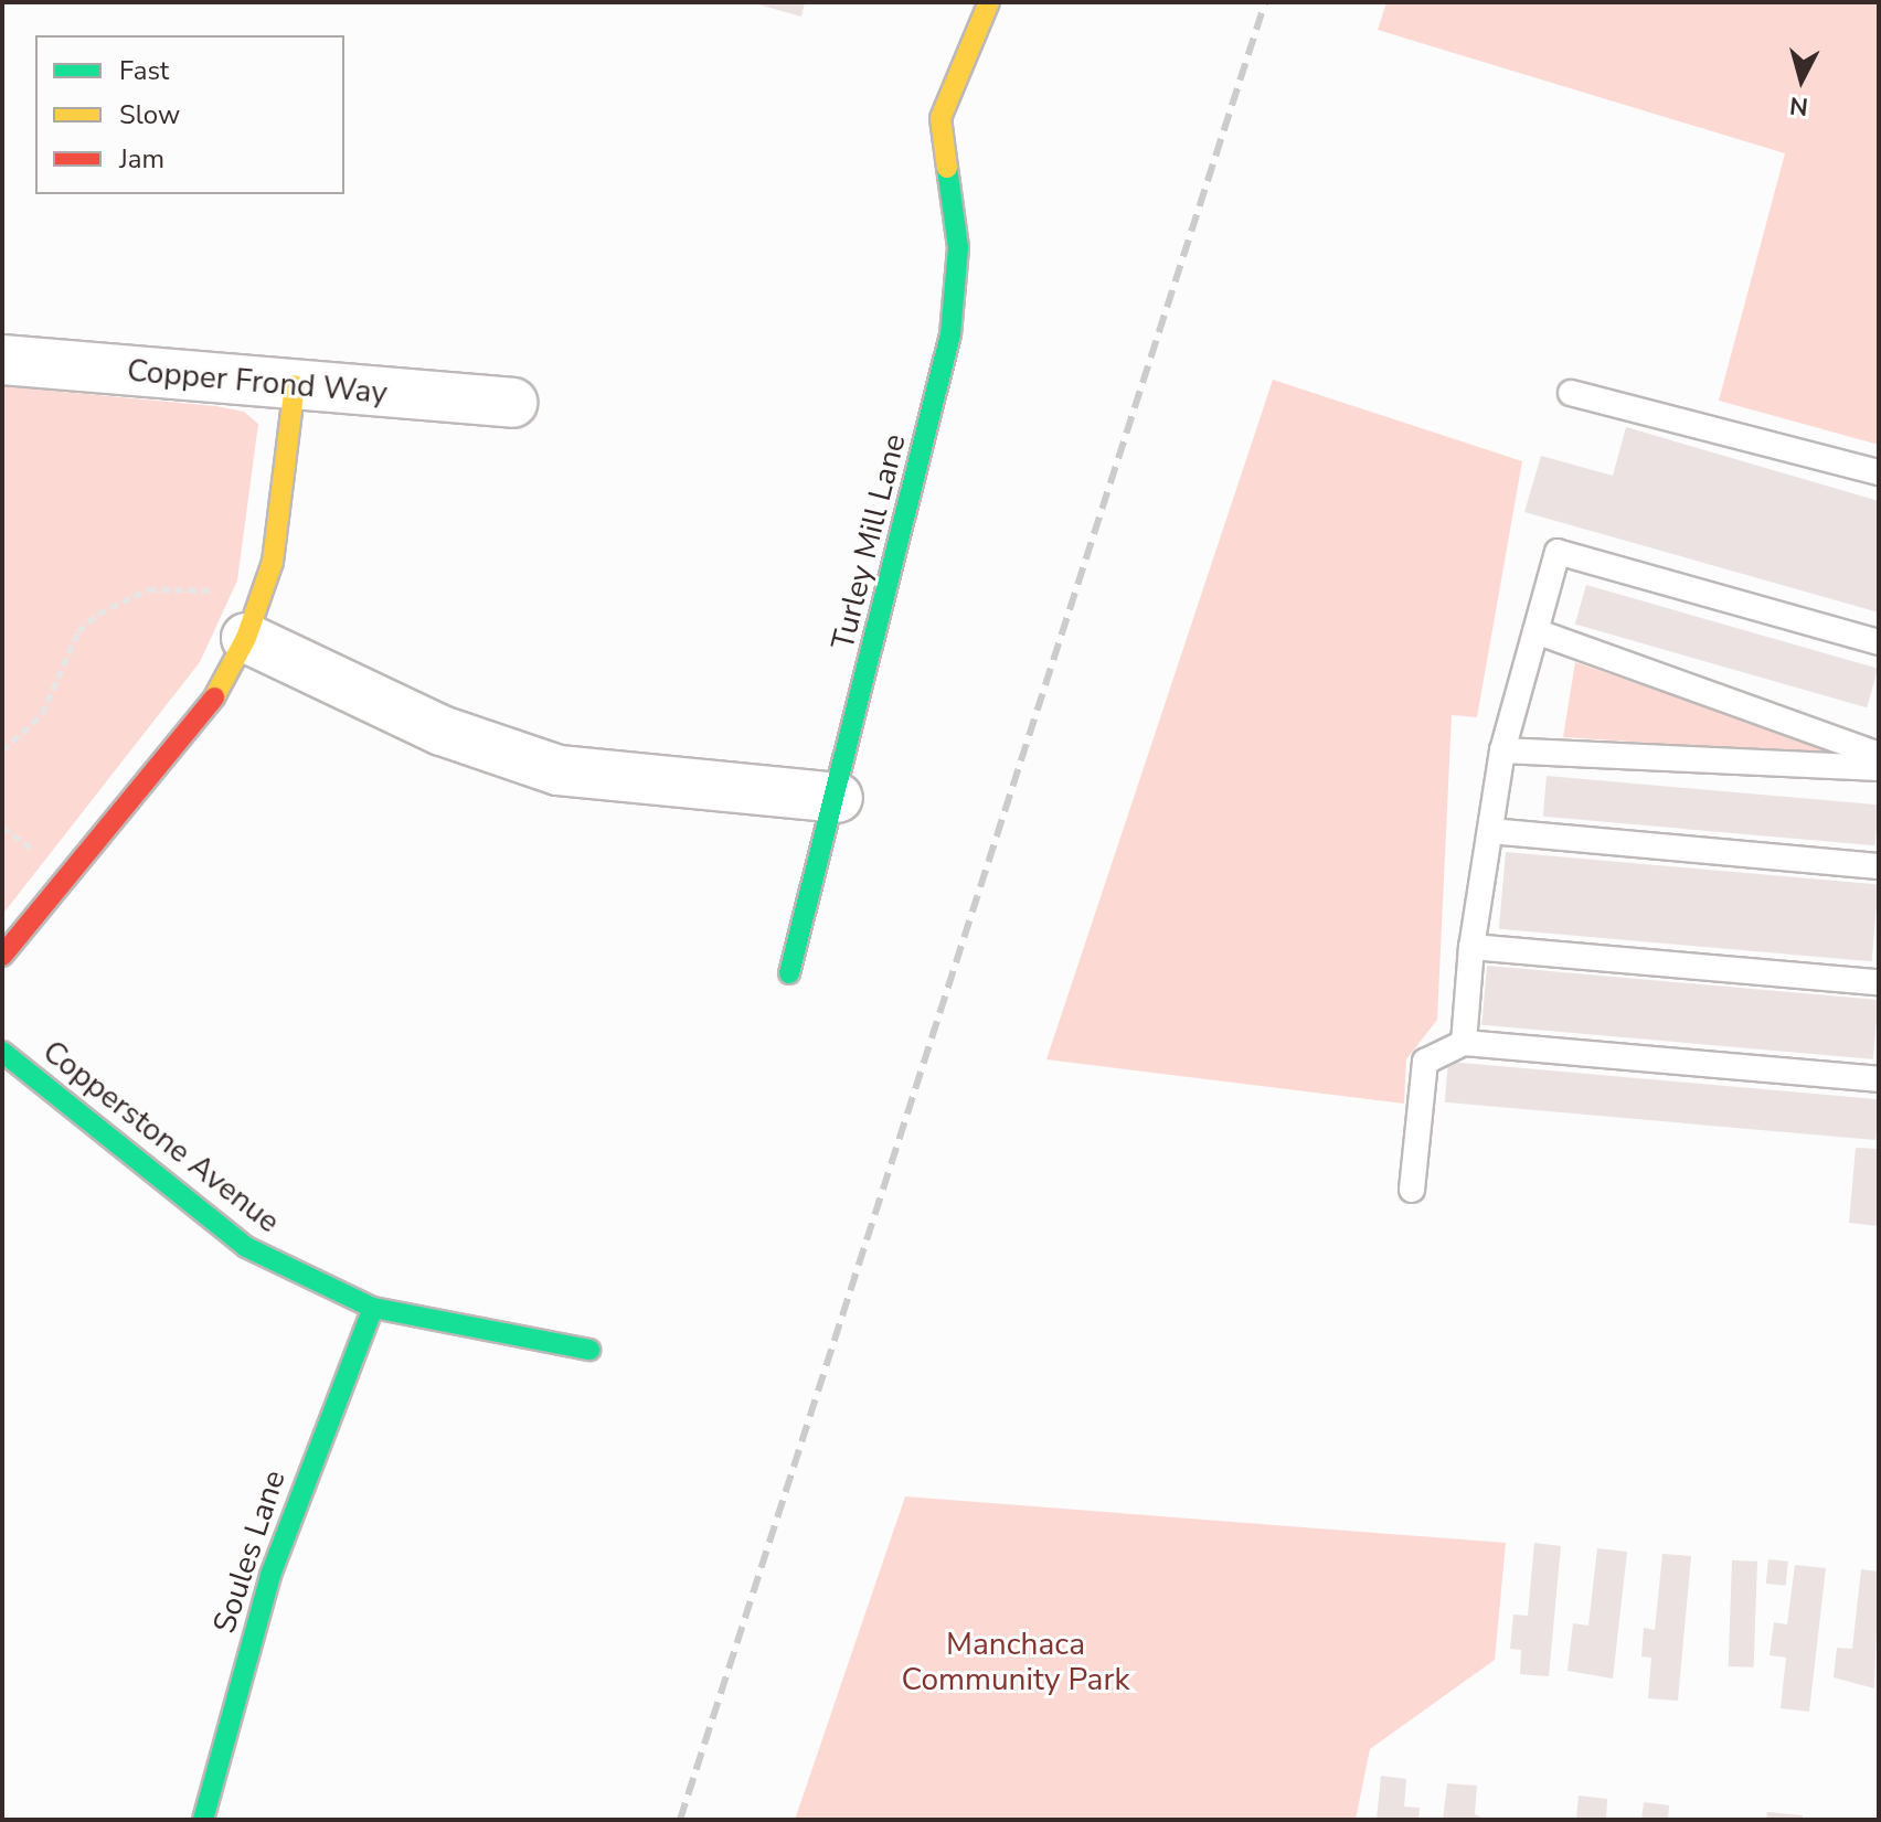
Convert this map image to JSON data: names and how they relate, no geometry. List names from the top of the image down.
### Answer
{
  "streets": {
    "street": [
      "Copper Frond Way",
      "Turley Mill Lane",
      "Copperstone Avenue",
      "Soules Lane"
    ]
  },
  "crossings": [
    ["Copperstone Avenue", "Soules Lane"]
  ],
  "parks": ["Manchaca Community Park"],
  "legend": ["Fast", "Slow", "Jam"],
  "north": "bottom"
}
